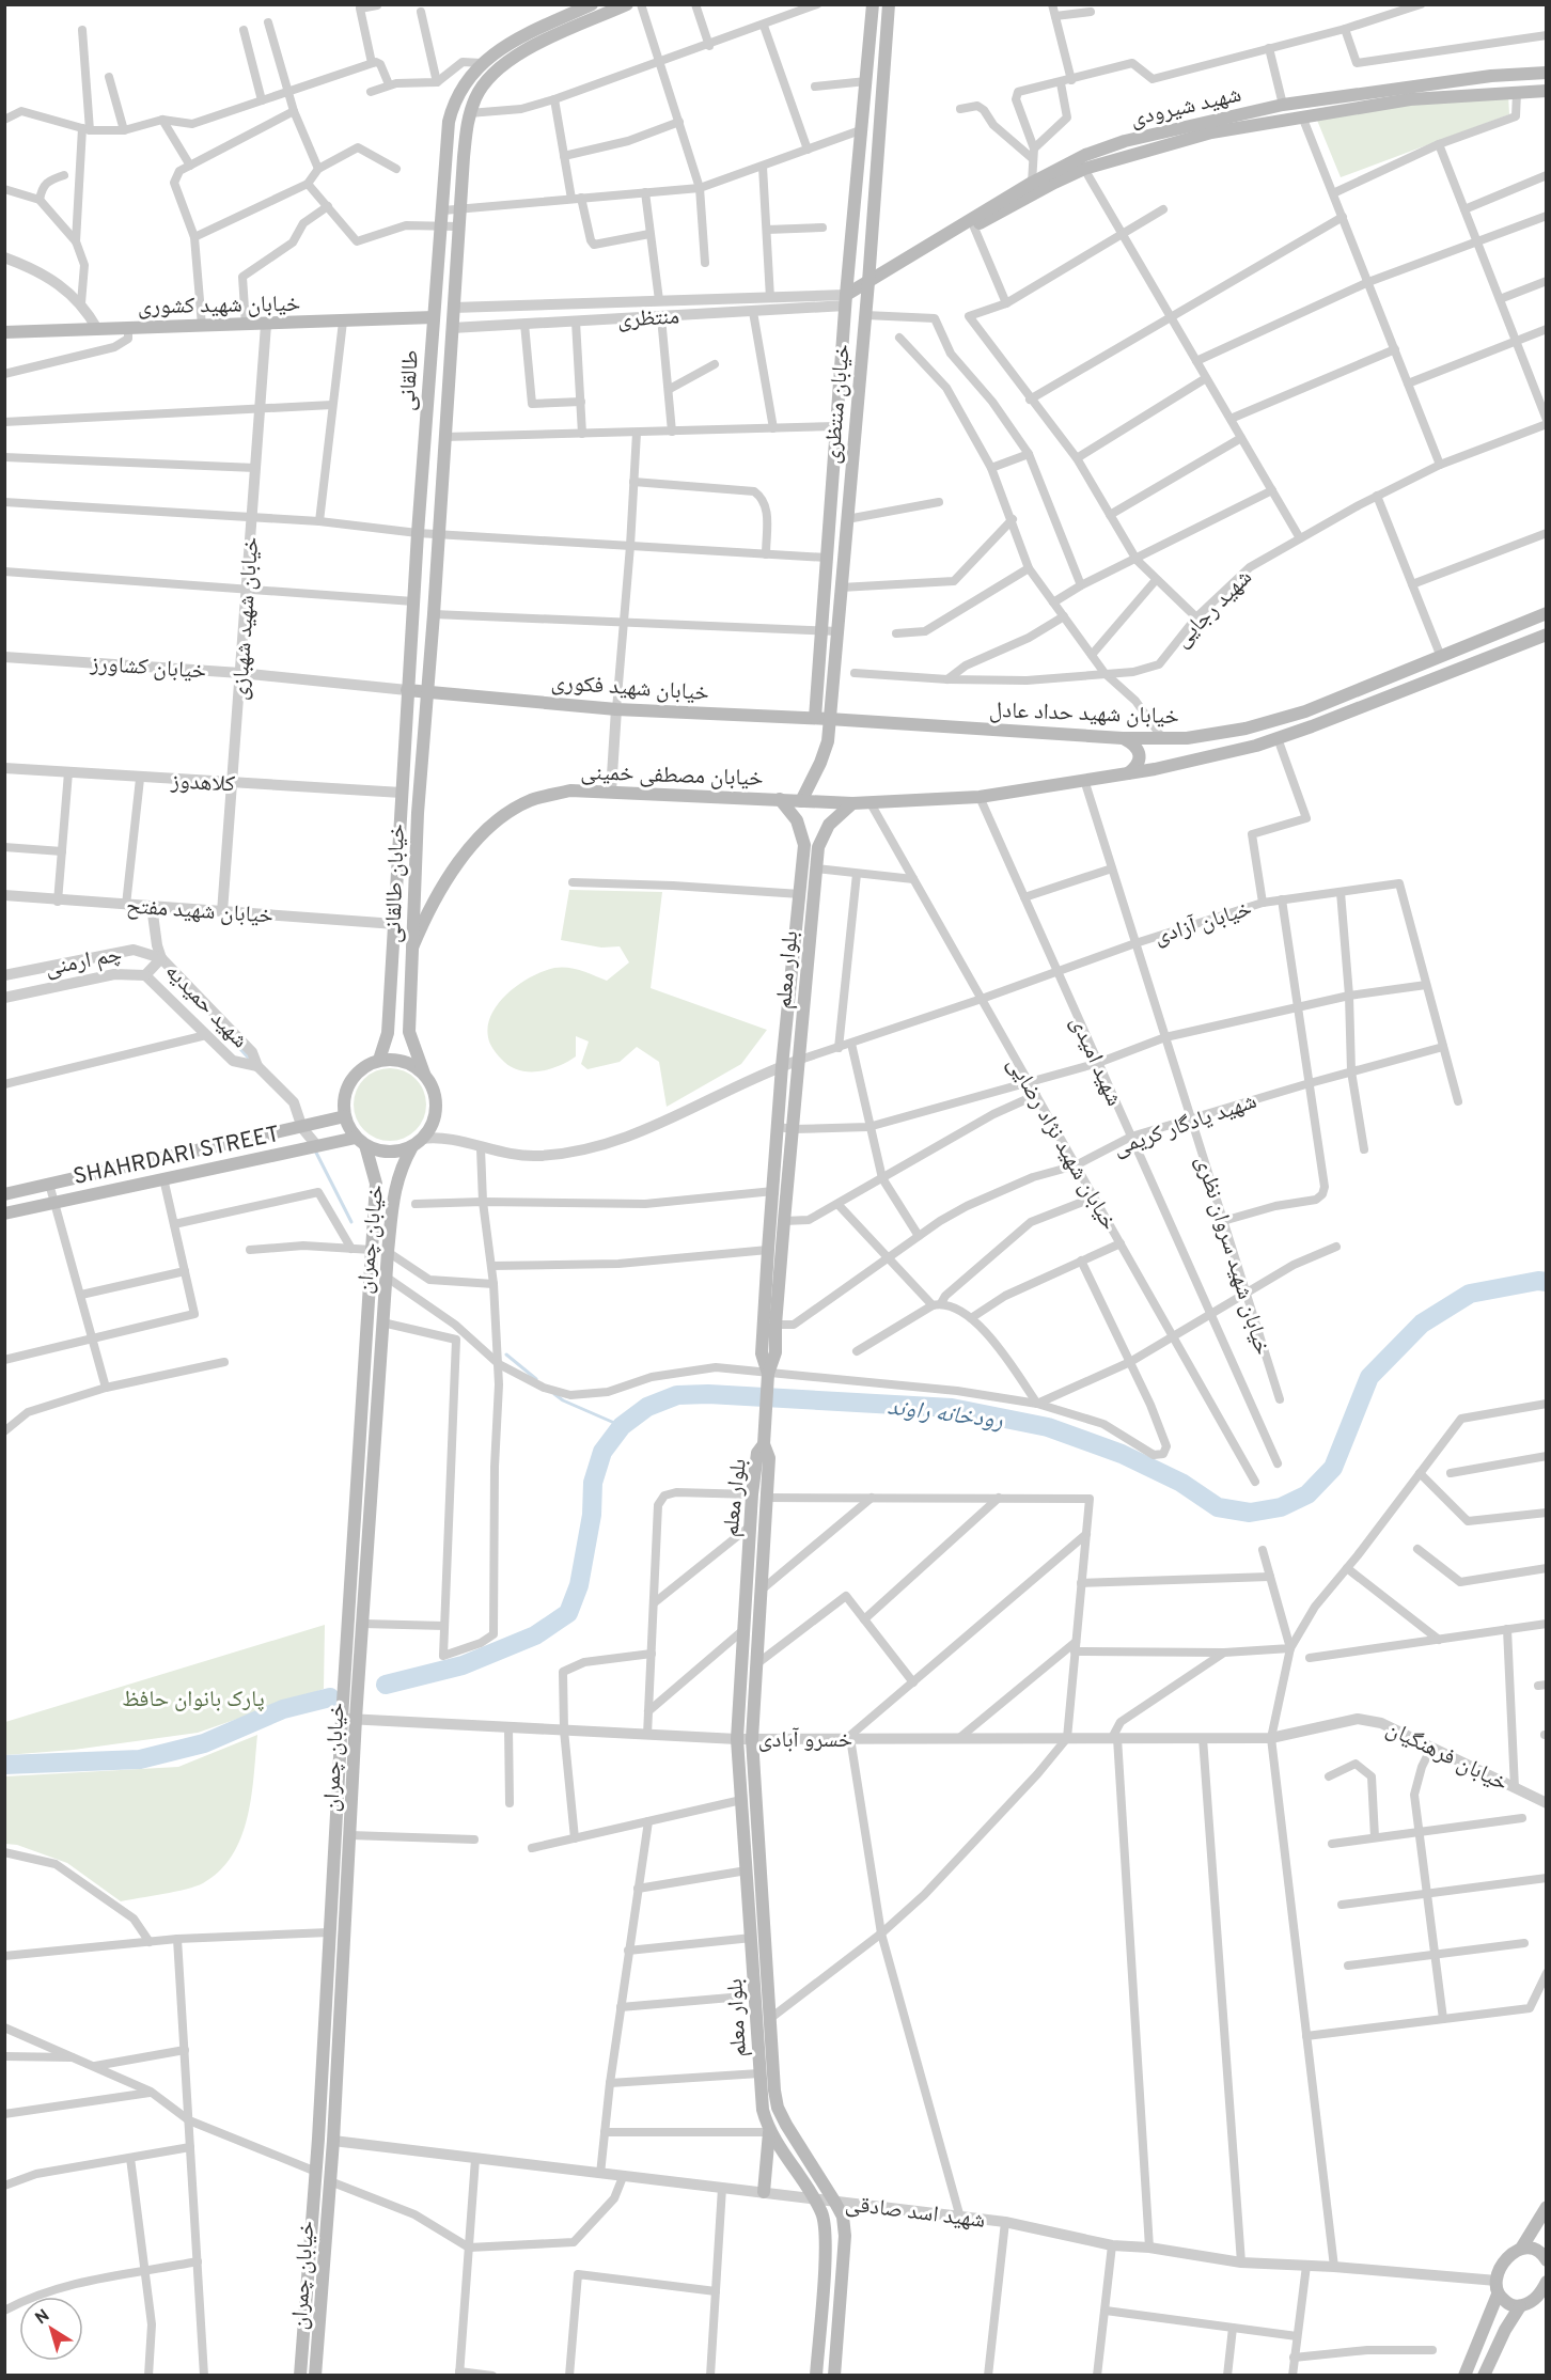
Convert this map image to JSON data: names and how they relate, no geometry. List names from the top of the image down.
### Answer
{
  "streets": {
    "main road": [
      "شهید شیرودی",
      "خیابان شهید کشوری",
      "طالقانی",
      "خیابان منتظری",
      "خیابان شهید فکوری",
      "خیابان شهید حداد عادل",
      "خیابان مصطفی خمینی",
      "خیابان طالقانی",
      "بلوار معلم",
      "SHAHRDARI STREET",
      "خیابان چمران"
    ],
    "street": [
      "منتظری",
      "شهید رجایی",
      "خیابان شهید شهبازی",
      "خیابان کشاورز",
      "کلاهدوز",
      "خیابان شهید مفتح",
      "خیابان آزادی",
      "چم ارمنی",
      "شهید حمیدیه",
      "شهید امیدی",
      "شهید یادگار کریمی",
      "خیابان شهید نژاد رضایی",
      "خیابان شهید سروان نظری",
      "خسرو آبادی",
      "خیابان فرهنگیان",
      "شهید اسد صادقی"
    ]
  },
  "crossings": [
    ["شهید شیرودی", "خیابان منتظری"],
    ["خیابان شهید کشوری", "طالقانی"],
    ["خیابان شهید کشوری", "خیابان شهید شهبازی"],
    ["منتظری", "طالقانی"],
    ["منتظری", "خیابان منتظری"],
    ["طالقانی", "خیابان کشاورز"],
    ["طالقانی", "خیابان شهید فکوری"],
    ["طالقانی", "خیابان طالقانی"],
    ["خیابان منتظری", "خیابان شهید فکوری"],
    ["خیابان منتظری", "خیابان شهید حداد عادل"],
    ["خیابان منتظری", "خیابان مصطفی خمینی"],
    ["خیابان شهید شهبازی", "خیابان کشاورز"],
    ["خیابان شهید شهبازی", "کلاهدوز"],
    ["خیابان شهید شهبازی", "خیابان شهید مفتح"],
    ["خیابان کشاورز", "خیابان شهید فکوری"],
    ["خیابان کشاورز", "خیابان طالقانی"],
    ["خیابان شهید فکوری", "خیابان شهید حداد عادل"],
    ["خیابان شهید فکوری", "خیابان طالقانی"],
    ["خیابان مصطفی خمینی", "خیابان طالقانی"],
    ["خیابان مصطفی خمینی", "بلوار معلم"],
    ["کلاهدوز", "خیابان طالقانی"],
    ["خیابان طالقانی", "خیابان شهید مفتح"],
    ["خیابان طالقانی", "SHAHRDARI STREET"],
    ["خیابان طالقانی", "خیابان چمران"],
    ["خیابان شهید مفتح", "شهید حمیدیه"],
    ["خیابان آزادی", "بلوار معلم"],
    ["خیابان آزادی", "شهید امیدی"],
    ["خیابان آزادی", "شهید یادگار کریمی"],
    ["خیابان آزادی", "خیابان شهید نژاد رضایی"],
    ["خیابان آزادی", "خیابان شهید سروان نظری"],
    ["چم ارمنی", "شهید حمیدیه"],
    ["بلوار معلم", "شهید یادگار کریمی"],
    ["بلوار معلم", "خسرو آبادی"],
    ["بلوار معلم", "شهید اسد صادقی"],
    ["شهید حمیدیه", "SHAHRDARI STREET"],
    ["شهید امیدی", "شهید یادگار کریمی"],
    ["شهید یادگار کریمی", "خیابان شهید نژاد رضایی"],
    ["شهید یادگار کریمی", "خیابان شهید سروان نظری"],
    ["SHAHRDARI STREET", "خیابان چمران"],
    ["خیابان چمران", "خسرو آبادی"],
    ["خیابان چمران", "شهید اسد صادقی"],
    ["خسرو آبادی", "خیابان فرهنگیان"]
  ],
  "water": ["رودخانه راوند"],
  "parks": ["پارک بانوان حافظ"],
  "north": "top left"
}
